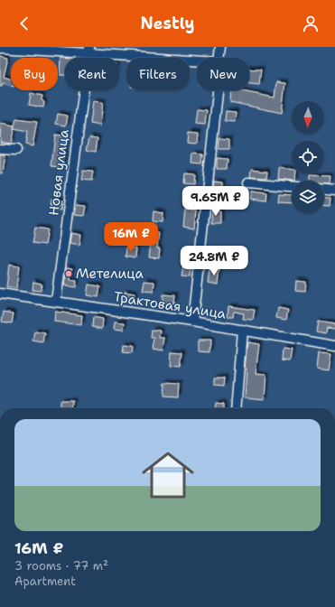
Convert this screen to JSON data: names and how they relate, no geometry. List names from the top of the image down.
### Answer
{
  "streets": {
    "street": ["Новая улица", "Трактовая улица"]
  },
  "crossings": [
    ["Новая улица", "Трактовая улица"]
  ],
  "places": ["Метелица"],
  "north": "bottom",
  "page": {
    "header": "Nestly",
    "chip": [
      "Buy",
      "Rent",
      "Filters",
      "New"
    ],
    "price": ["9.65M ₽", "16M ₽", "24.8M ₽"],
    "list": [
      {
        "name": "16M ₽",
        "note": "3 rooms · 77 m² · Apartment"
      }
    ]
  }
}
